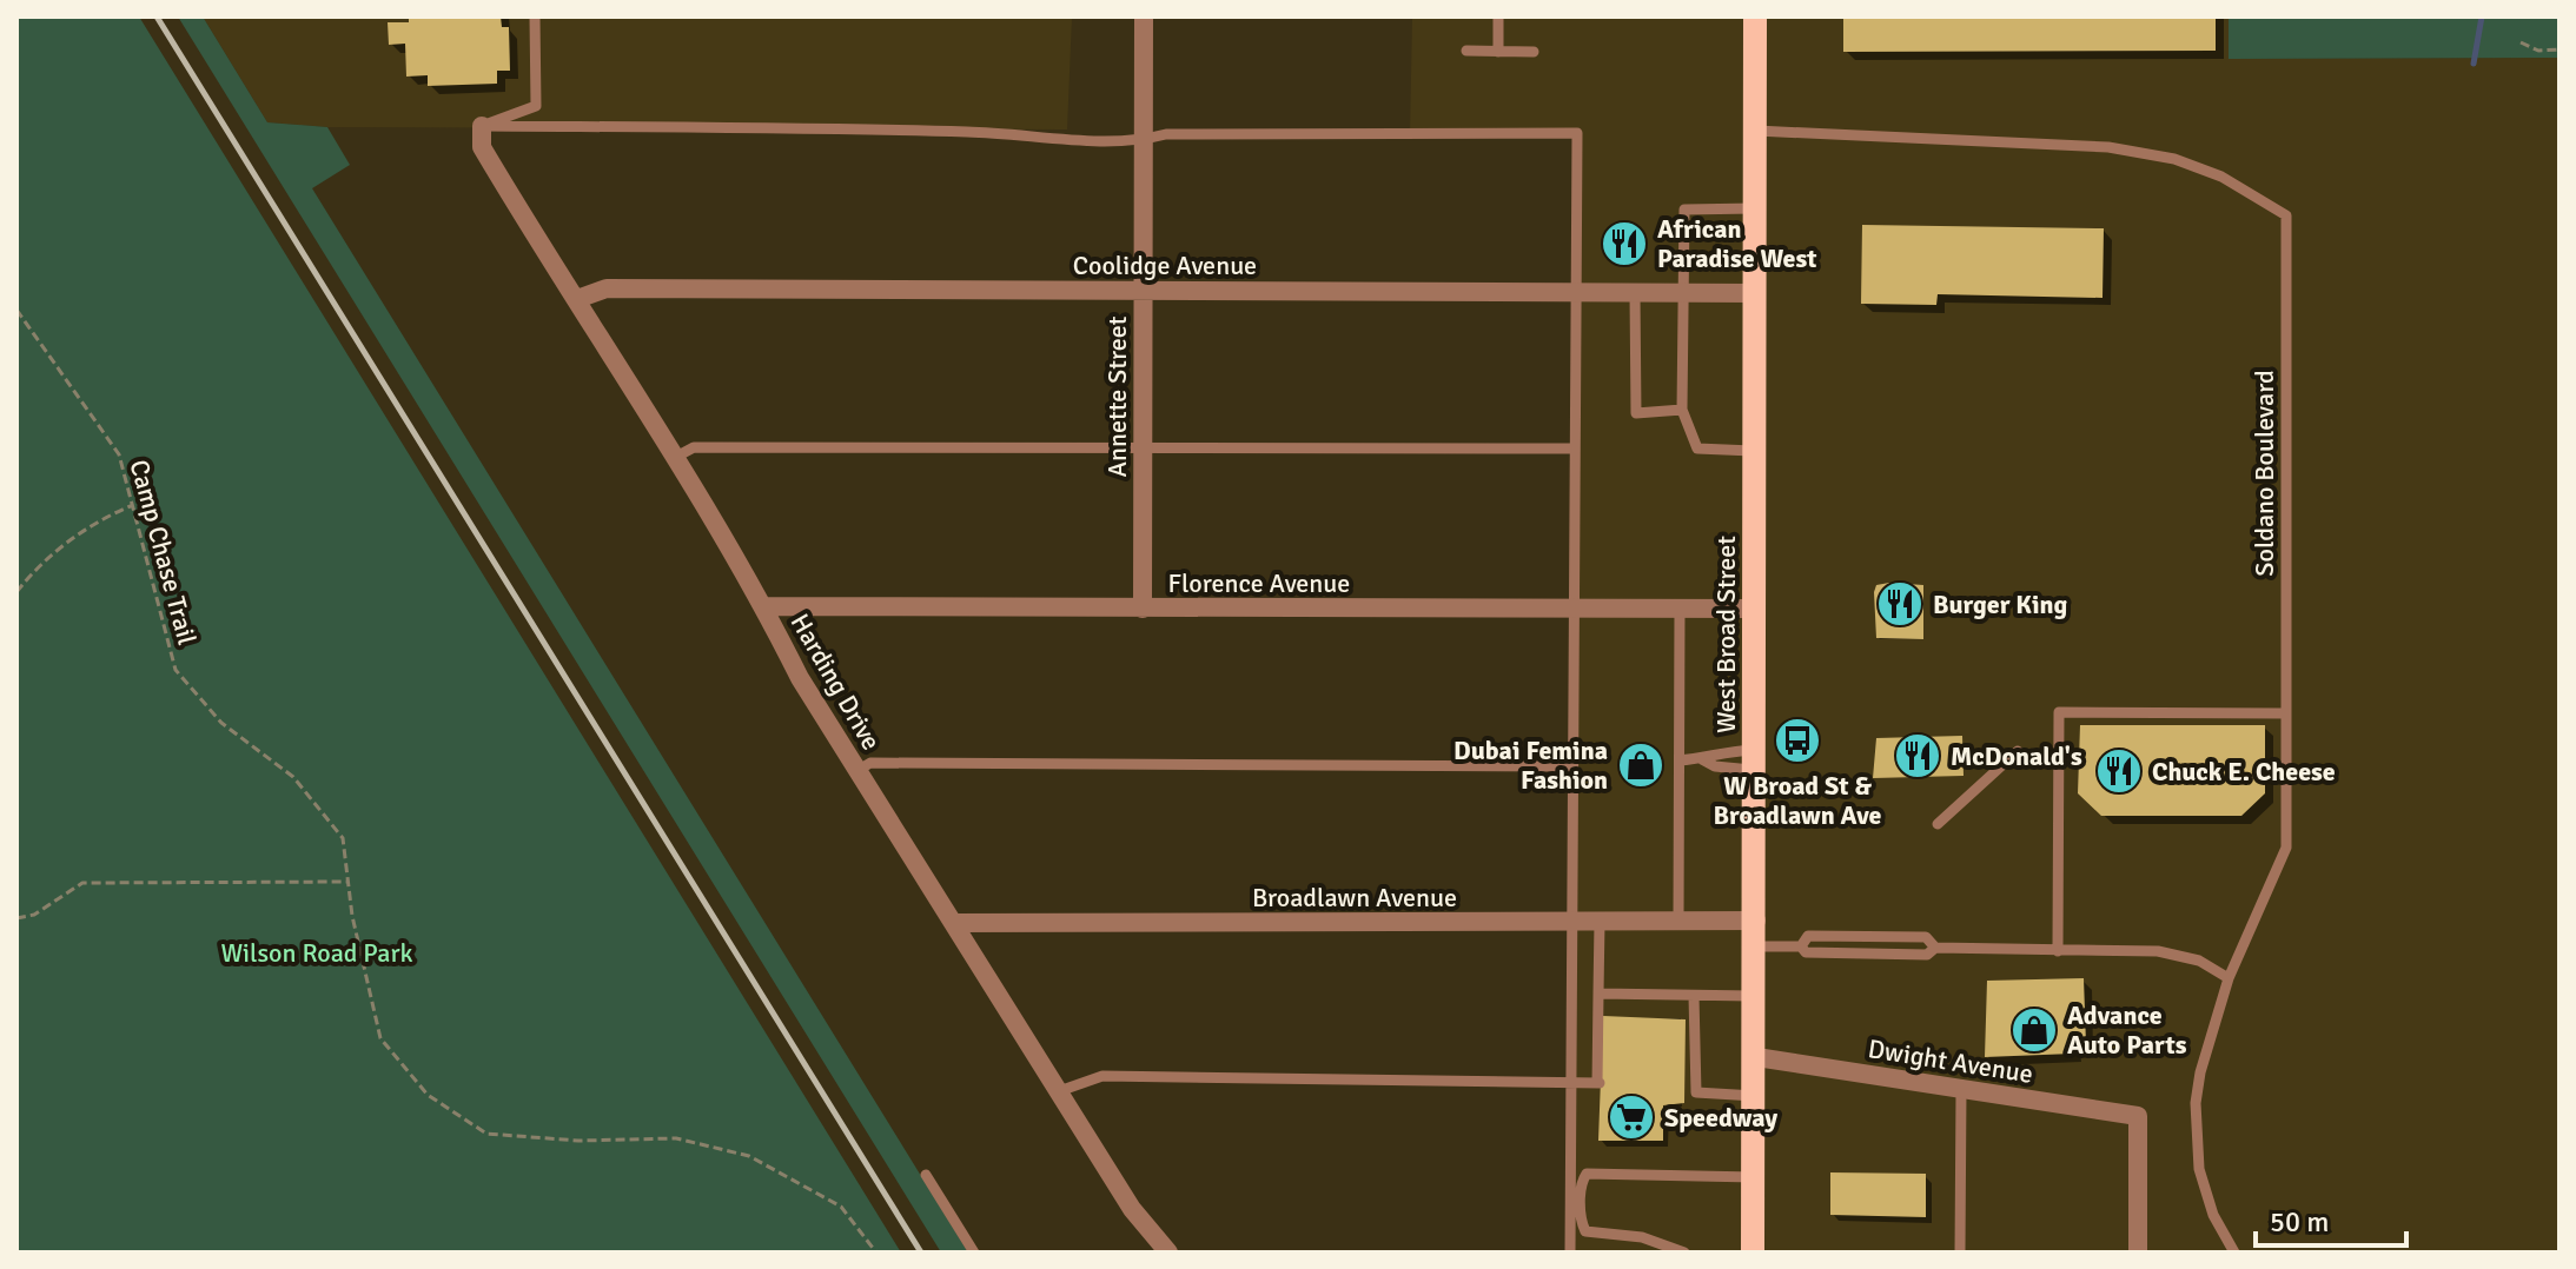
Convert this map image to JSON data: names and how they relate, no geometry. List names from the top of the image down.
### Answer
{
  "streets": {
    "main road": ["West Broad Street"],
    "street": [
      "Coolidge Avenue",
      "Annette Street",
      "Florence Avenue",
      "Harding Drive",
      "Broadlawn Avenue",
      "Dwight Avenue"
    ],
    "lane": ["Soldano Boulevard"],
    "path": ["Camp Chase Trail"]
  },
  "crossings": [
    ["Coolidge Avenue", "Annette Street"],
    ["Coolidge Avenue", "West Broad Street"],
    ["Coolidge Avenue", "Harding Drive"],
    ["Annette Street", "Florence Avenue"],
    ["Soldano Boulevard", "West Broad Street"],
    ["Florence Avenue", "West Broad Street"],
    ["Florence Avenue", "Harding Drive"],
    ["West Broad Street", "Broadlawn Avenue"],
    ["West Broad Street", "Dwight Avenue"],
    ["Harding Drive", "Broadlawn Avenue"]
  ],
  "parks": ["Wilson Road Park"],
  "places": {
    "restaurant": [
      "African Paradise West",
      "Burger King",
      "McDonald's",
      "Chuck E. Cheese"
    ],
    "bus stop": ["W Broad St & Broadlawn Ave"],
    "shop": ["Dubai Femina Fashion", "Advance Auto Parts"],
    "supermarket": ["Speedway"]
  },
  "scale_bar": "50 m"
}
